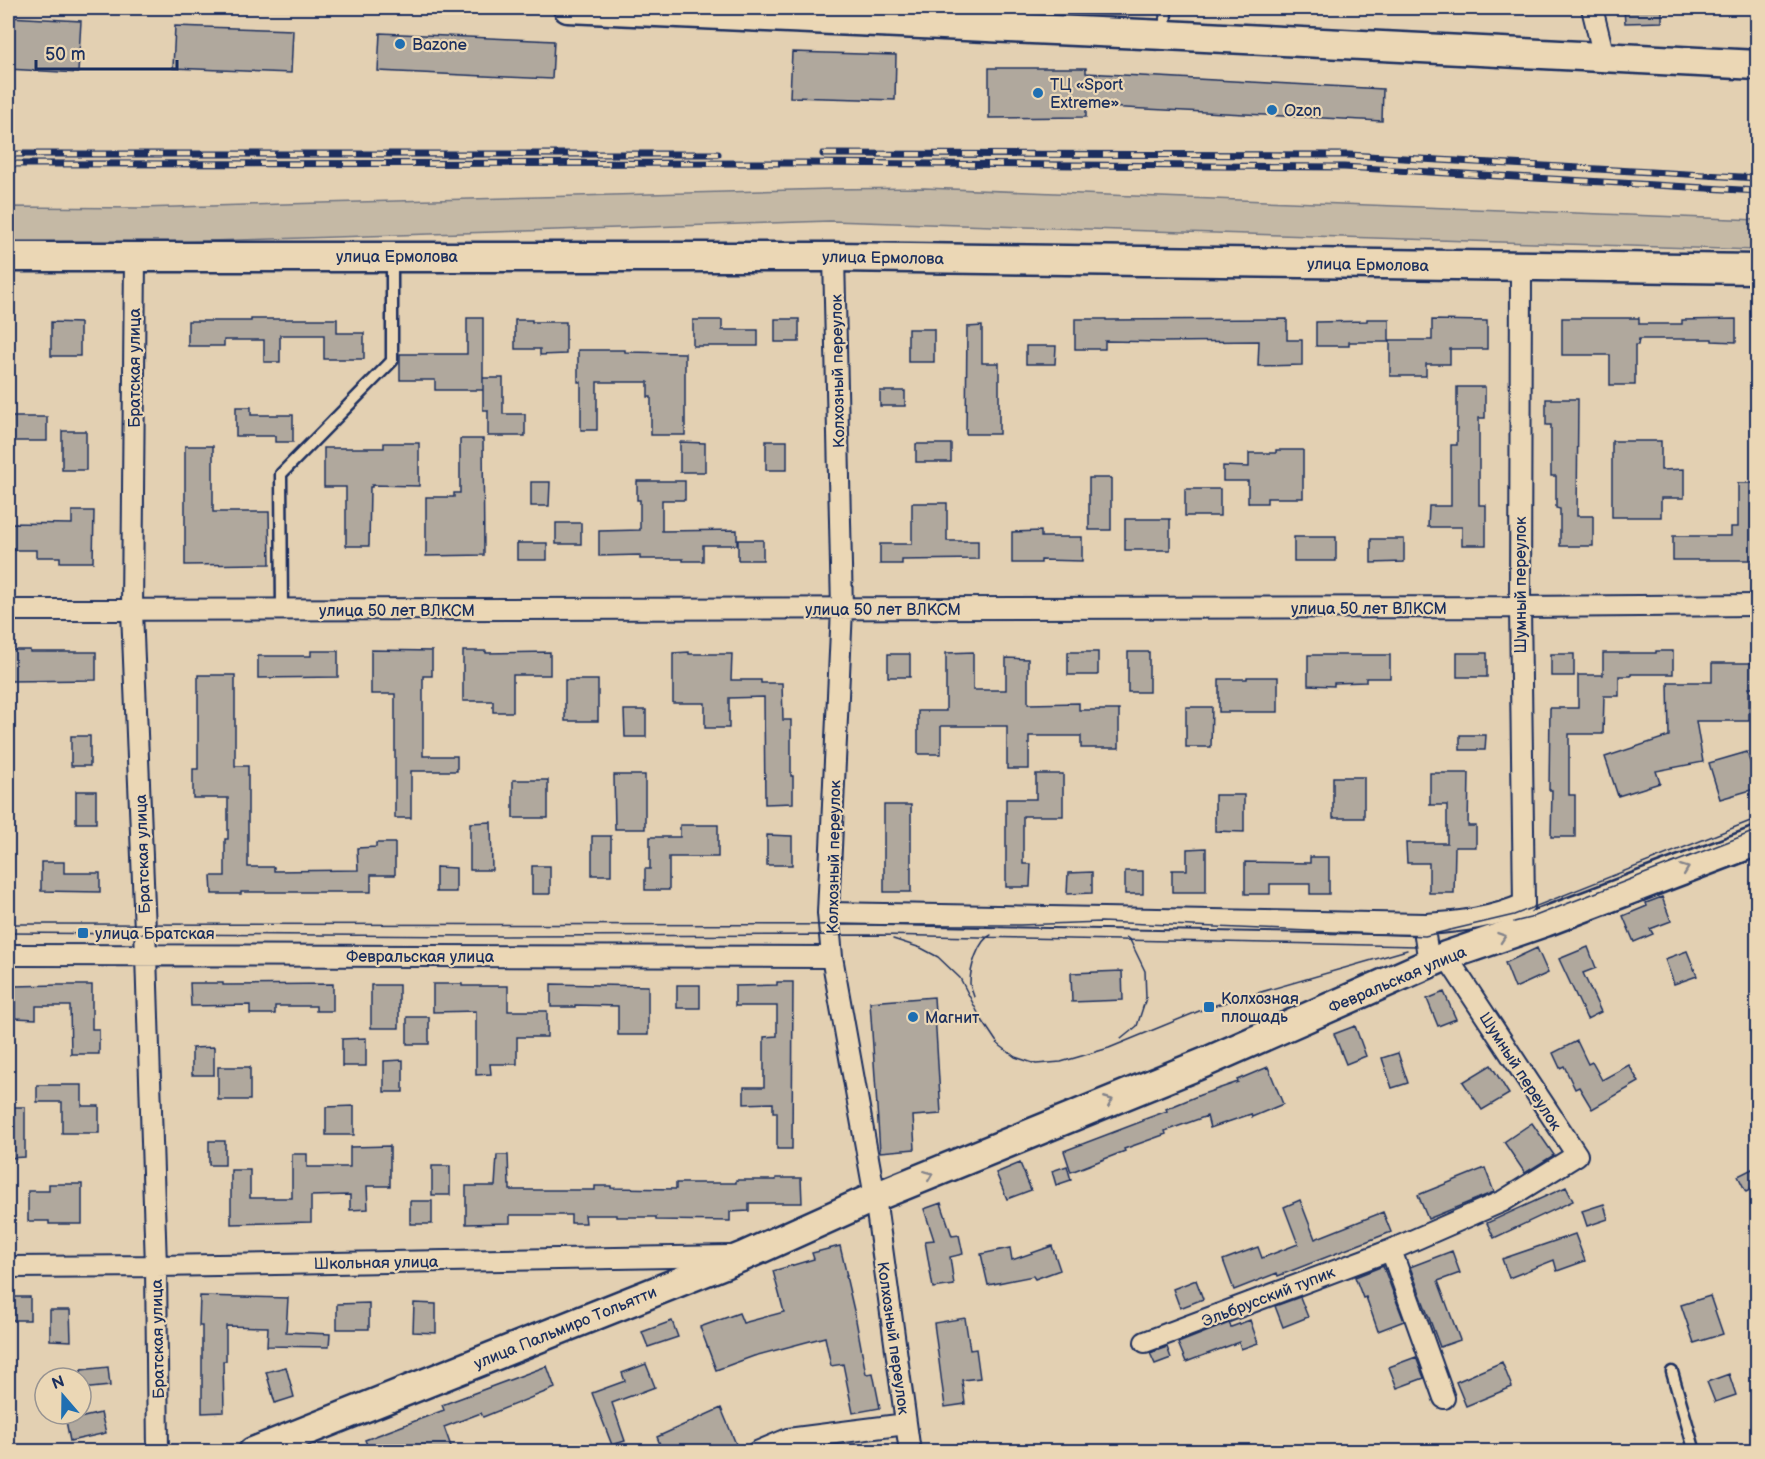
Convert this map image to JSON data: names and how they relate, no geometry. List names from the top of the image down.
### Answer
{
  "streets": {
    "street": [
      "улица Ермолова",
      "Братская улица",
      "Колхозный переулок",
      "Шумный переулок",
      "улица 50 лет ВЛКСМ",
      "Февральская улица",
      "Школьная улица",
      "Эльбрусский тупик",
      "улица Пальмиро Тольятти"
    ]
  },
  "crossings": [
    ["улица Ермолова", "Братская улица"],
    ["улица Ермолова", "Колхозный переулок"],
    ["улица Ермолова", "Шумный переулок"],
    ["Братская улица", "улица 50 лет ВЛКСМ"],
    ["Братская улица", "Февральская улица"],
    ["Братская улица", "Школьная улица"],
    ["Колхозный переулок", "улица 50 лет ВЛКСМ"],
    ["Колхозный переулок", "Февральская улица"],
    ["Колхозный переулок", "улица Пальмиро Тольятти"],
    ["Шумный переулок", "улица 50 лет ВЛКСМ"],
    ["Шумный переулок", "Февральская улица"],
    ["Шумный переулок", "Эльбрусский тупик"],
    ["Февральская улица", "улица Пальмиро Тольятти"],
    ["Школьная улица", "улица Пальмиро Тольятти"]
  ],
  "places": {
    "other": [
      "Bazone",
      "ТЦ «Sport Extreme»",
      "Ozon",
      "Магнит"
    ],
    "transit": ["улица Братская", "Колхозная площадь"]
  },
  "scale_bar": "50 m",
  "north": "top"
}
